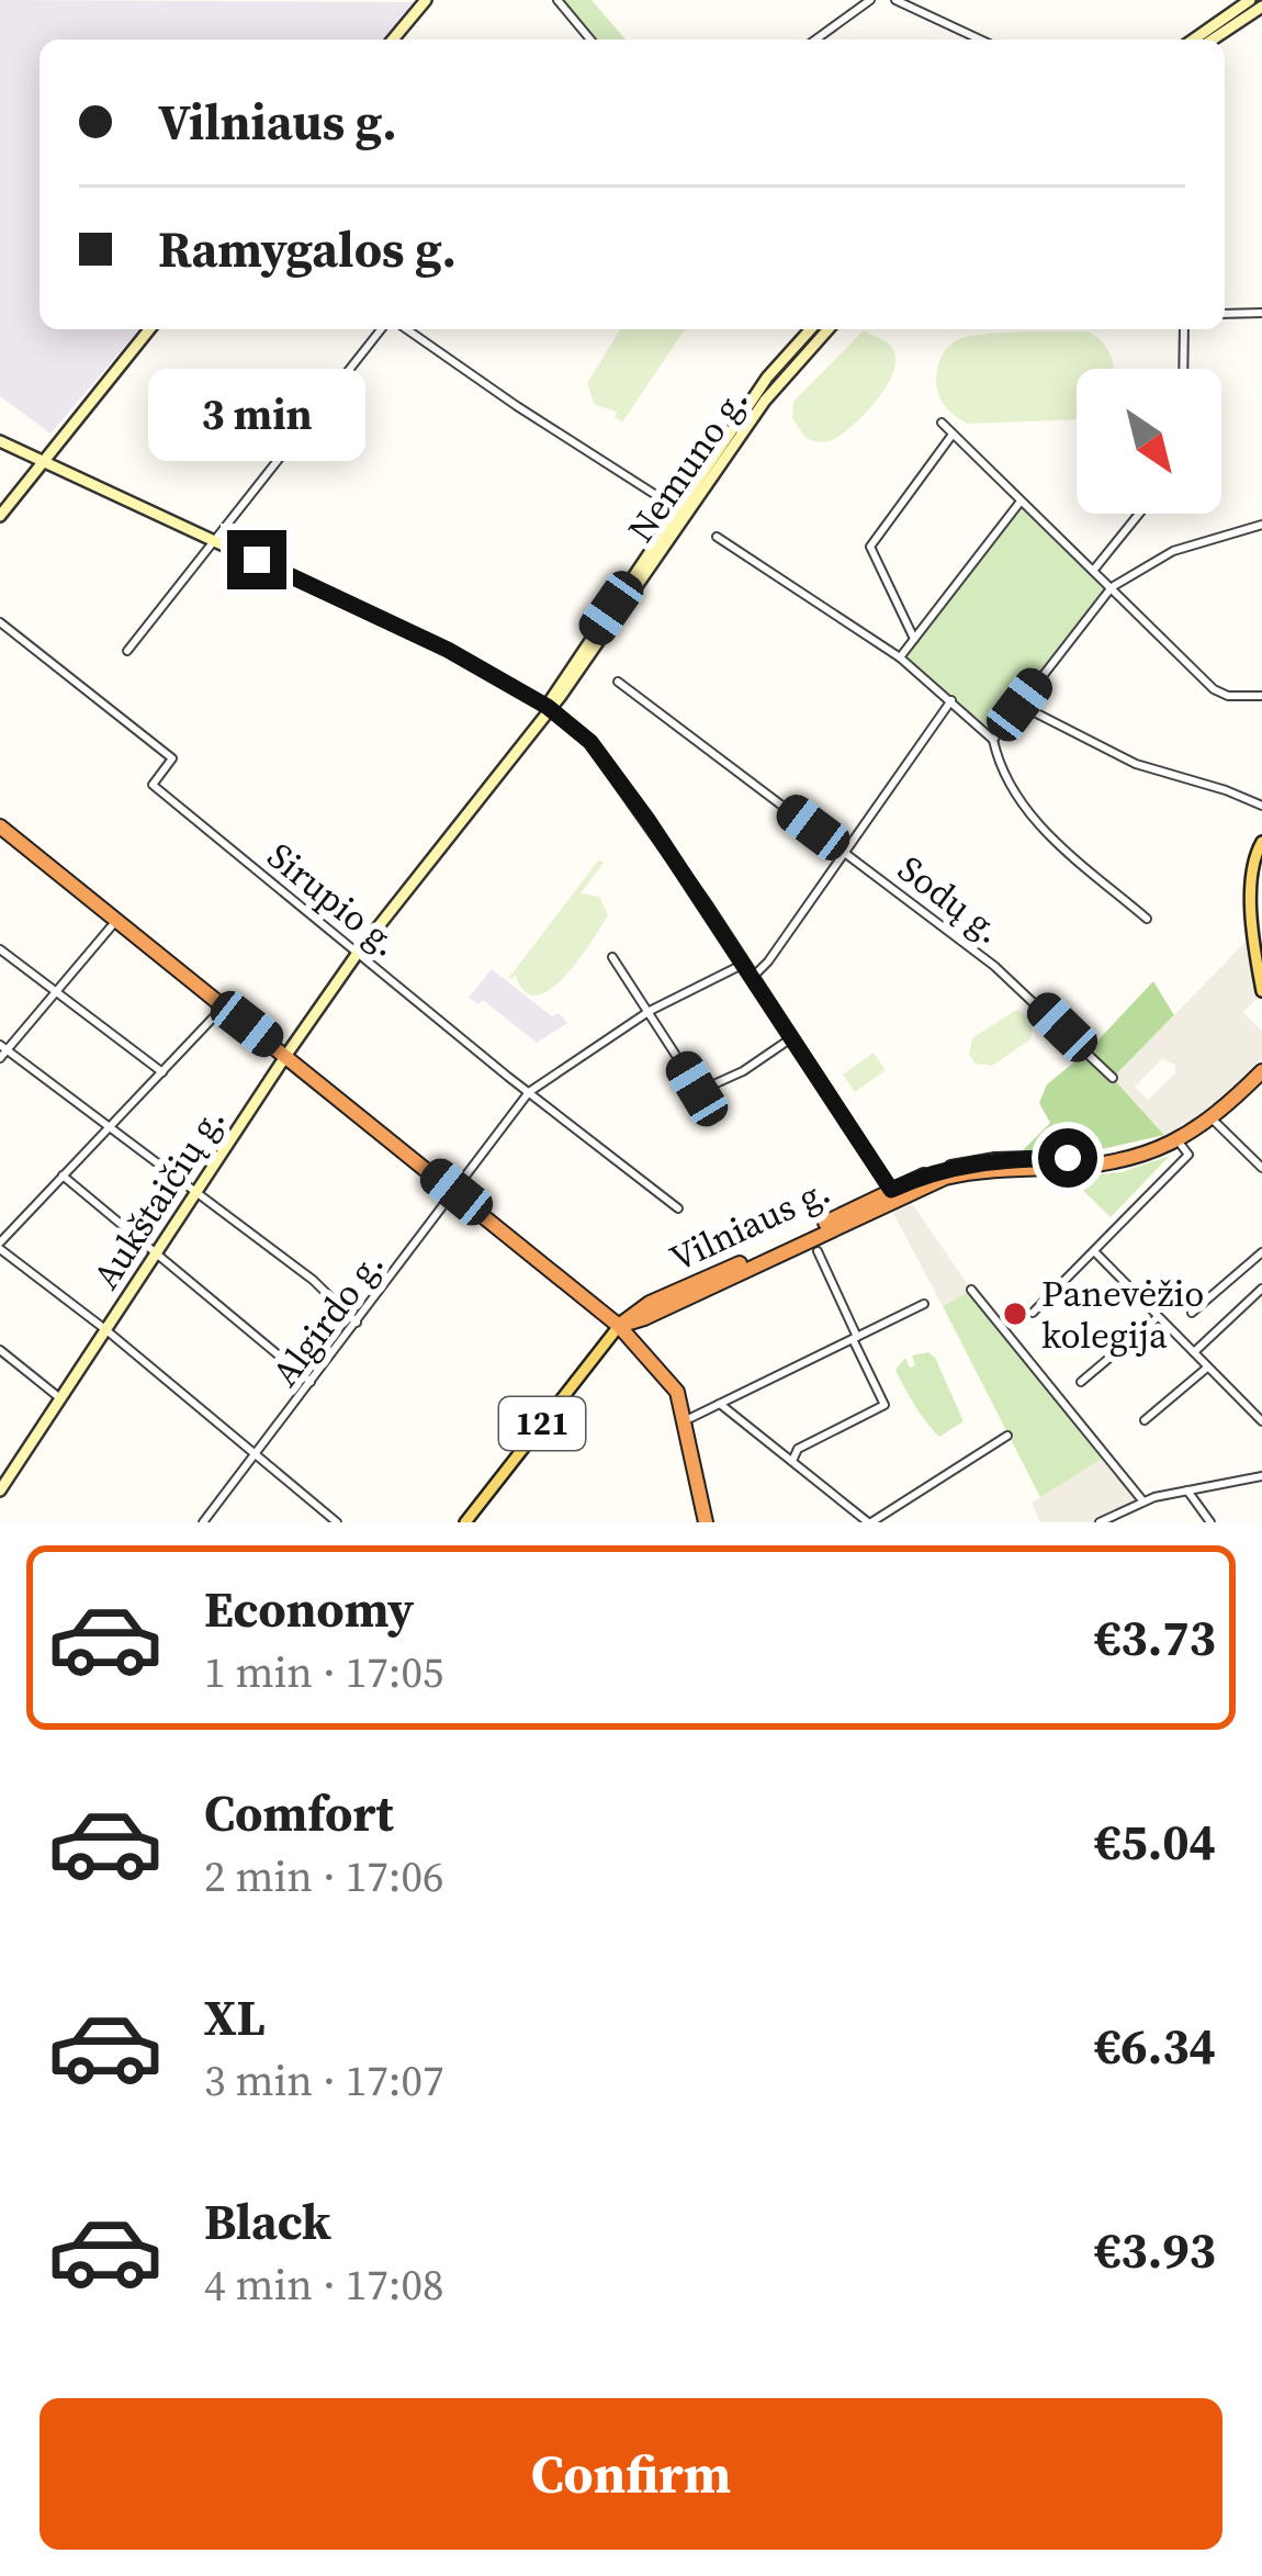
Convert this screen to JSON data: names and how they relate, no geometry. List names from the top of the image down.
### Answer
{
  "streets": {
    "highway": ["Vilniaus g."],
    "main road": ["Nemuno g.", "Aukštaičių g.", "121"],
    "street": ["Sirupio g.", "Sodų g.", "Algirdo g."]
  },
  "crossings": [
    ["Nemuno g.", "Aukštaičių g."],
    ["Sirupio g.", "Aukštaičių g."],
    ["Sirupio g.", "Algirdo g."],
    ["Vilniaus g.", "121"]
  ],
  "places": ["Panevėžio kolegija"],
  "north": "bottom right",
  "page": {
    "banner": ["Vilniaus g.", "Ramygalos g."],
    "bubble": "3 min",
    "list": [
      {
        "name": "Economy",
        "note": "1 min · 17:05",
        "value": "€3.73"
      },
      {
        "name": "Comfort",
        "note": "2 min · 17:06",
        "value": "€5.04"
      },
      {
        "name": "XL",
        "note": "3 min · 17:07",
        "value": "€6.34"
      },
      {
        "name": "Black",
        "note": "4 min · 17:08",
        "value": "€3.93"
      }
    ],
    "buttons": "Confirm"
  }
}
